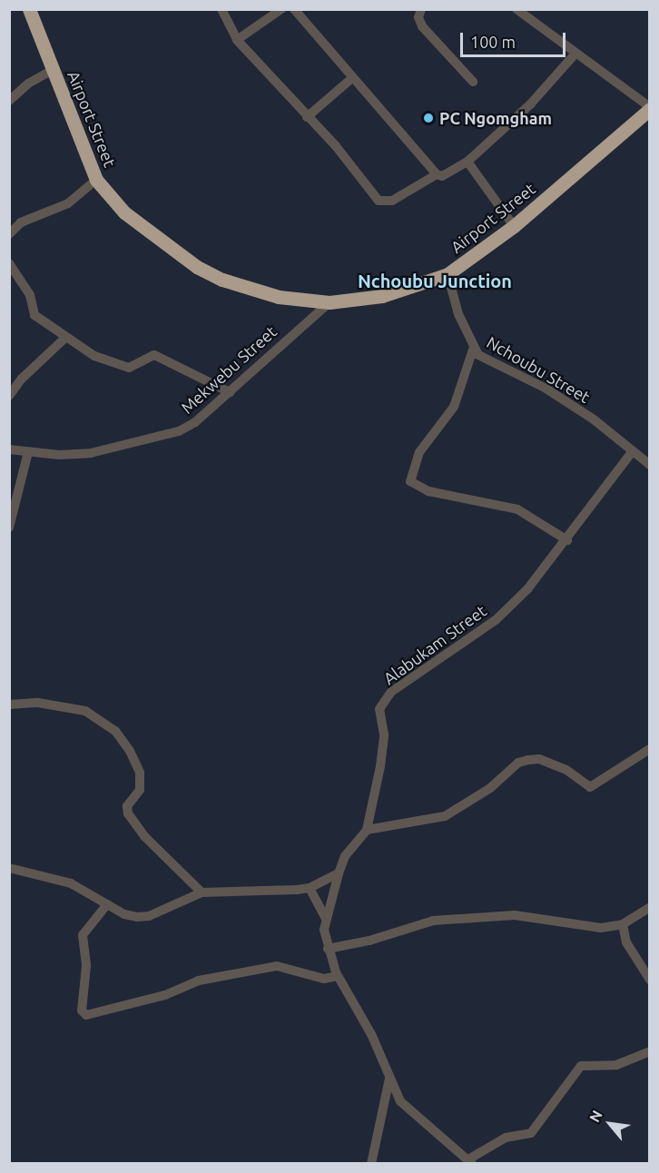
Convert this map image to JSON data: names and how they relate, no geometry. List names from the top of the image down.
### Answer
{
  "streets": {
    "highway": ["Airport Street"],
    "street": ["Mekwebu Street", "Nchoubu Street", "Alabukam Street"]
  },
  "crossings": [
    ["Airport Street", "Mekwebu Street"],
    ["Airport Street", "Nchoubu Street"],
    ["Nchoubu Street", "Alabukam Street"]
  ],
  "districts": ["Nchoubu Junction"],
  "places": ["PC Ngomgham"],
  "scale_bar": "100 m",
  "north": "top left"
}
